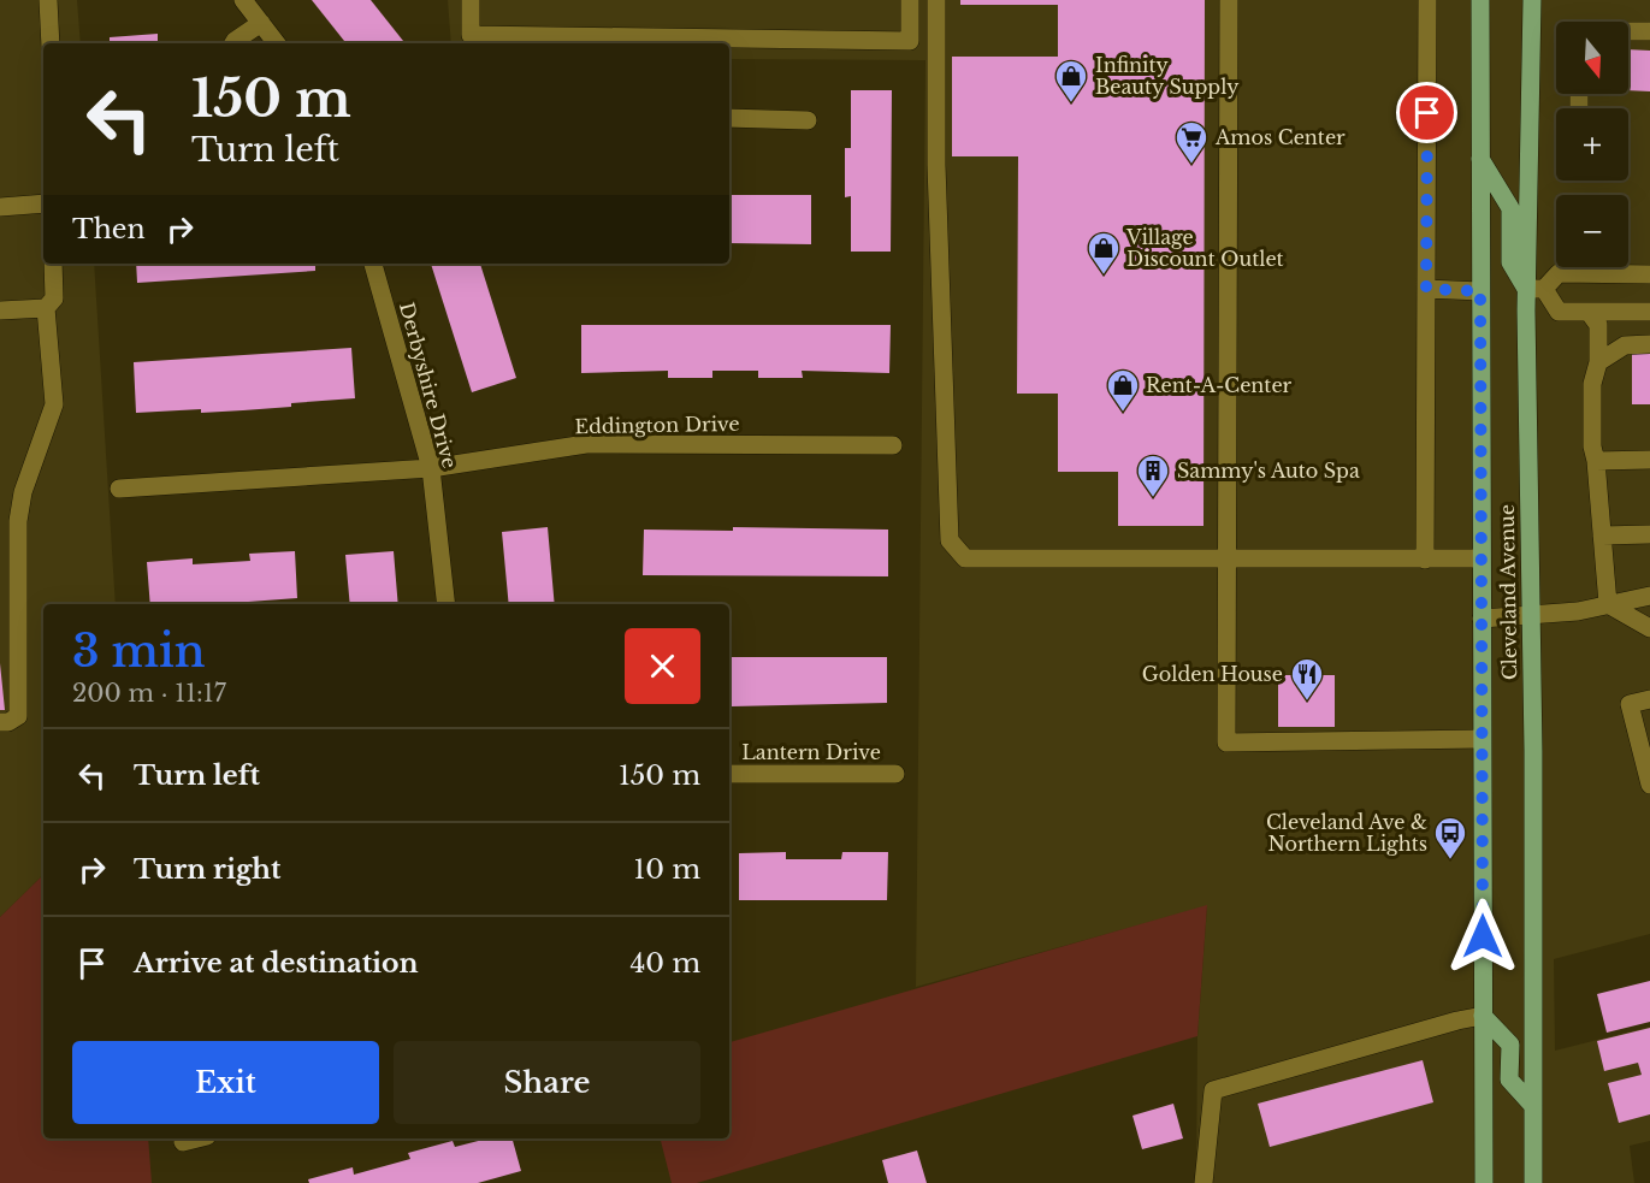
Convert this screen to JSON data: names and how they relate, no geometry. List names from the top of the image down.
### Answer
{
  "streets": {
    "main road": ["Cleveland Avenue"],
    "street": ["Derbyshire Drive", "Eddington Drive", "Lantern Drive"]
  },
  "crossings": [
    ["Derbyshire Drive", "Eddington Drive"]
  ],
  "places": {
    "shop": ["Infinity Beauty Supply", "Village Discount Outlet", "Rent-A-Center"],
    "supermarket": ["Amos Center"],
    "building": ["Sammy's Auto Spa"],
    "restaurant": ["Golden House"],
    "bus stop": ["Cleveland Ave & Northern Lights"]
  },
  "north": "bottom",
  "page": {
    "map_buttons": ["+", "−"],
    "turn": ["150 m", "Turn left"],
    "then": "Then",
    "heading": ["3 min", "200 m · 11:17"],
    "list": [
      {
        "name": "Turn left",
        "value": "150 m"
      },
      {
        "name": "Turn right",
        "value": "10 m"
      },
      {
        "name": "Arrive at destination",
        "value": "40 m"
      }
    ],
    "buttons": ["Exit", "Share"]
  }
}
